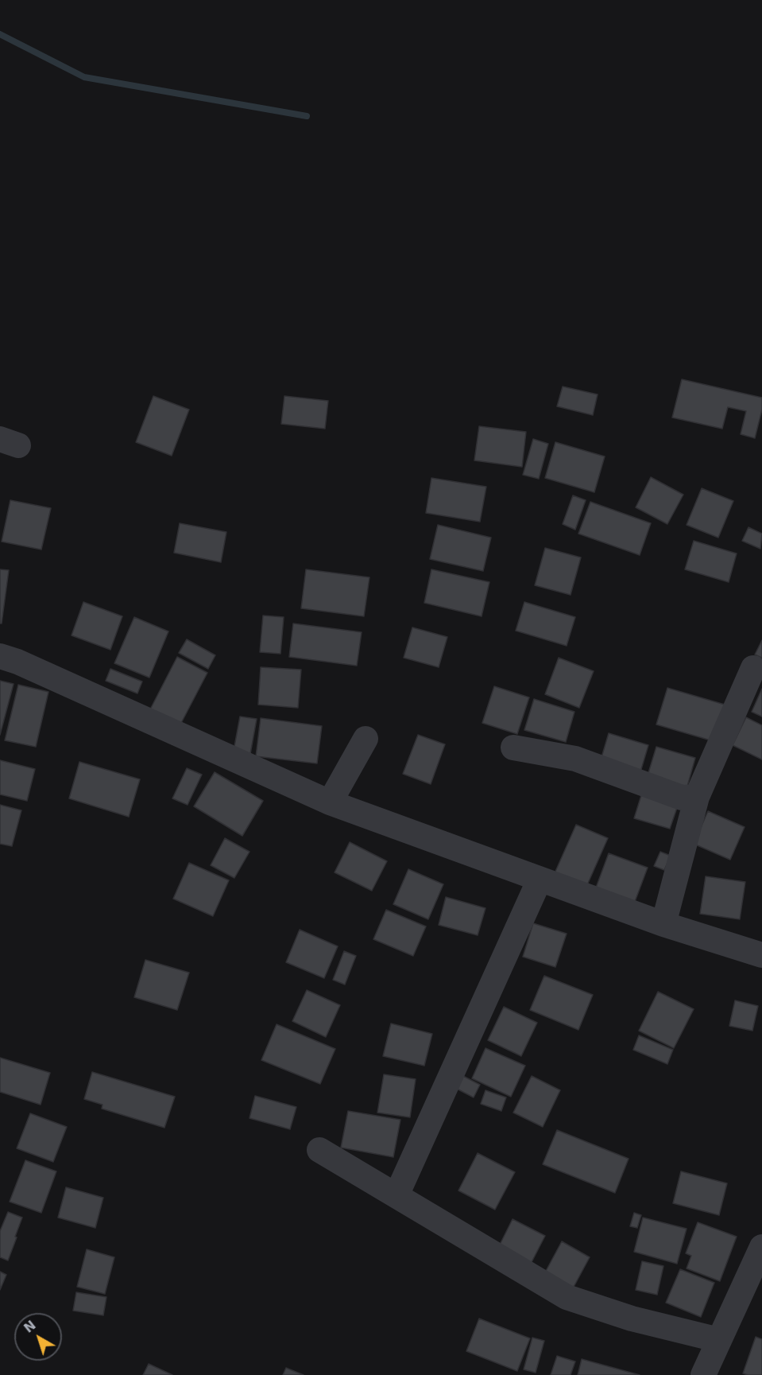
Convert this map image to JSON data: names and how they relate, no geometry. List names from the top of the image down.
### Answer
{
  "north": "top left"
}
